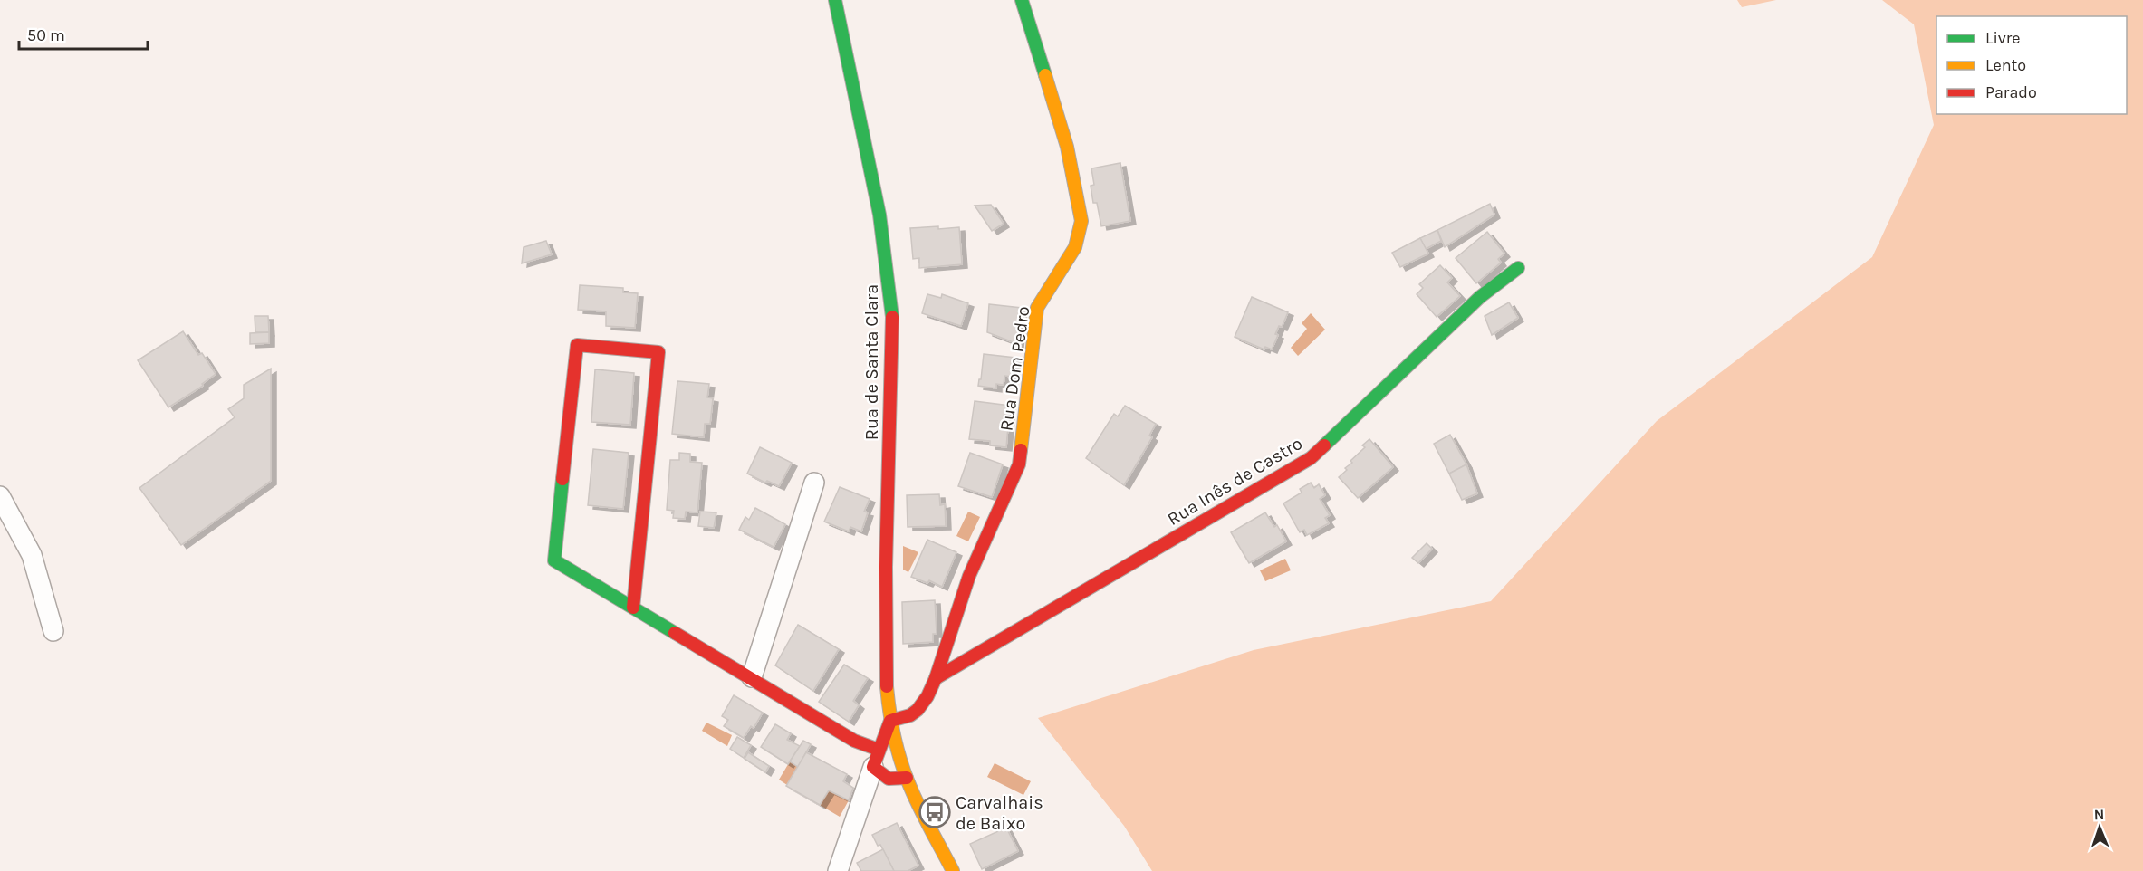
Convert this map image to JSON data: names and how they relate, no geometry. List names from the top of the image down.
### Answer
{
  "streets": {
    "street": ["Rua de Santa Clara", "Rua Dom Pedro", "Rua Inês de Castro"]
  },
  "crossings": [
    ["Rua de Santa Clara", "Rua Dom Pedro"],
    ["Rua Dom Pedro", "Rua Inês de Castro"]
  ],
  "places": {
    "bus stop": ["Carvalhais de Baixo"]
  },
  "legend": ["Livre", "Lento", "Parado"],
  "scale_bar": "50 m",
  "north": "top"
}
